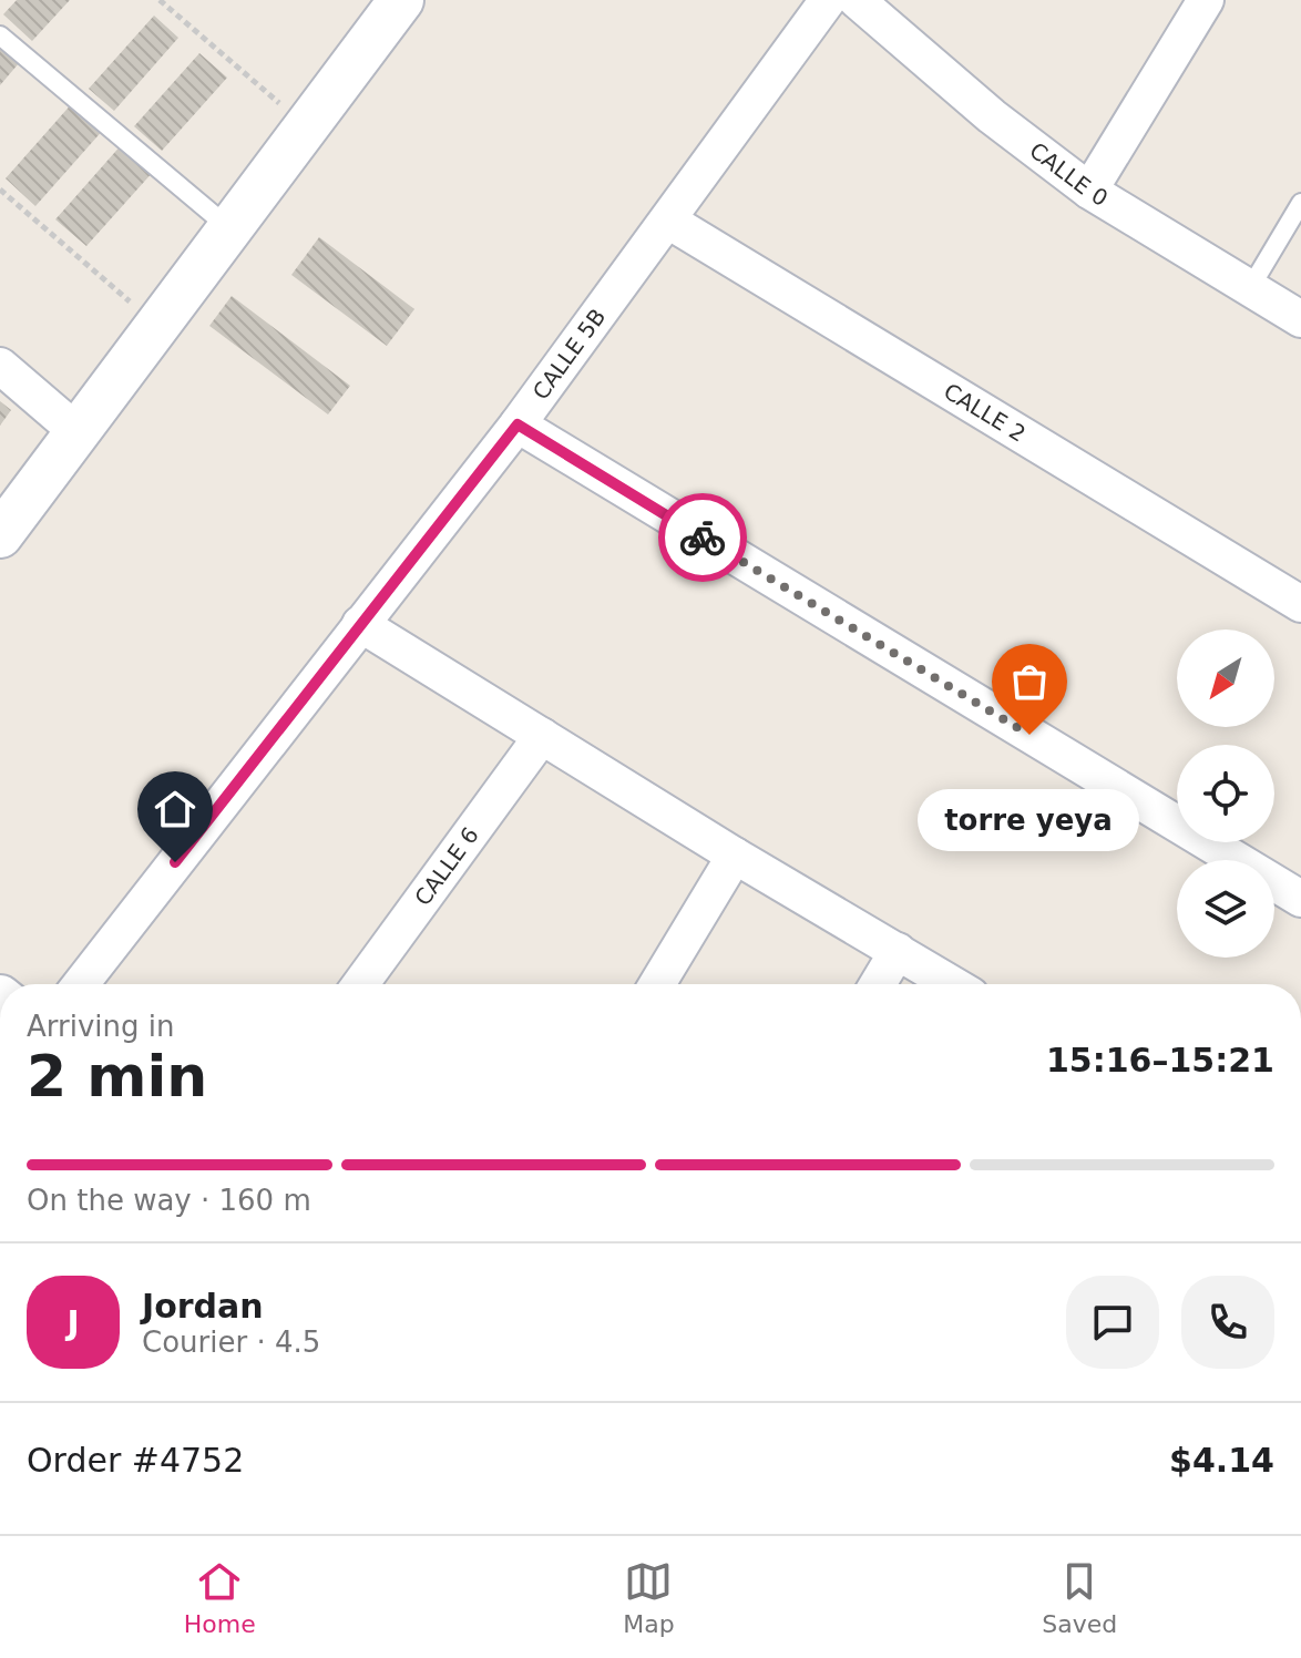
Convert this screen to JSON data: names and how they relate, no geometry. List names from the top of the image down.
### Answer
{
  "streets": {
    "street": [
      "CALLE 0",
      "CALLE 5B",
      "CALLE 2",
      "CALLE 6"
    ]
  },
  "crossings": [
    ["CALLE 5B", "CALLE 2"]
  ],
  "places": ["torre yeya"],
  "north": "bottom left",
  "page": {
    "bubble": "torre yeya",
    "heading": ["2 min", "Arriving in", "15:16–15:21"],
    "panel": [
      "Jordan",
      "Courier · 4.5",
      "Order #4752",
      "$4.14"
    ],
    "bar": "On the way · 160 m",
    "round": "J",
    "tabs": ["Home", "Map", "Saved"]
  }
}
